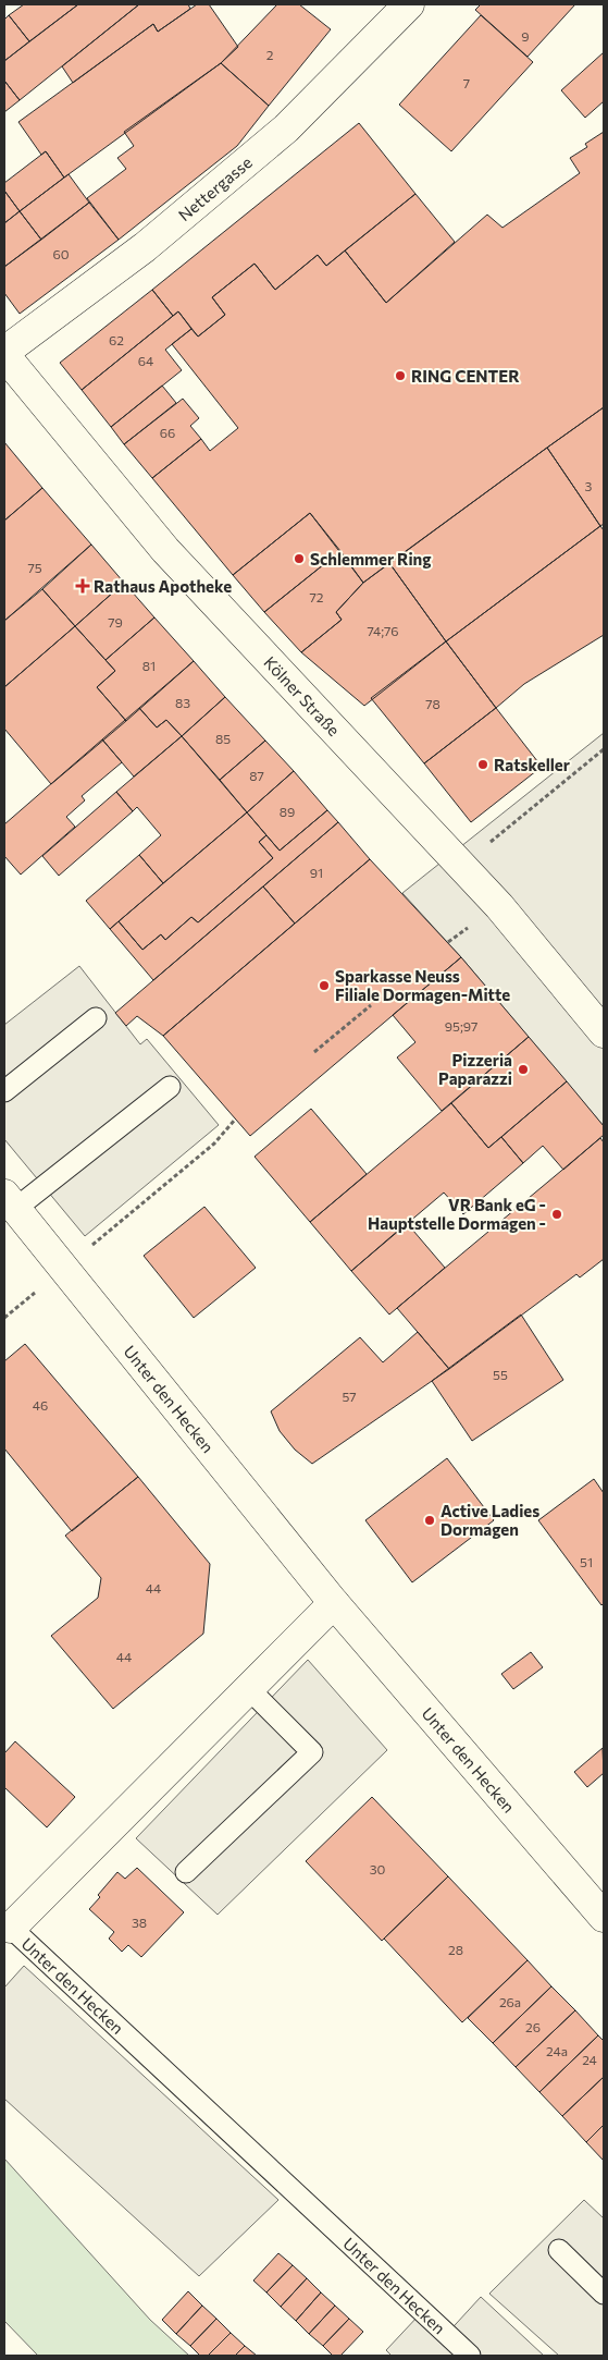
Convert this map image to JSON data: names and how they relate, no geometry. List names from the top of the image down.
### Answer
{
  "streets": {
    "street": ["Nettergasse", "Kölner Straße", "Unter den Hecken"]
  },
  "crossings": [
    ["Nettergasse", "Kölner Straße"]
  ],
  "places": {
    "other": [
      "RING CENTER",
      "Schlemmer Ring",
      "Ratskeller",
      "Sparkasse Neuss Filiale Dormagen-Mitte",
      "Pizzeria Paparazzi",
      "VR Bank eG - Hauptstelle Dormagen -",
      "Active Ladies Dormagen"
    ],
    "health": ["Rathaus Apotheke"]
  },
  "house_numbers": [
    "9",
    "2",
    "7",
    "60",
    "62",
    "64",
    "66",
    "3",
    "75",
    "72",
    "79",
    "74;76",
    "81",
    "83",
    "78",
    "85",
    "87",
    "89",
    "91",
    "95;97",
    "55",
    "57",
    "46",
    "51",
    "44",
    "44",
    "30",
    "38",
    "28",
    "26a",
    "26",
    "24a",
    "24"
  ]
}
